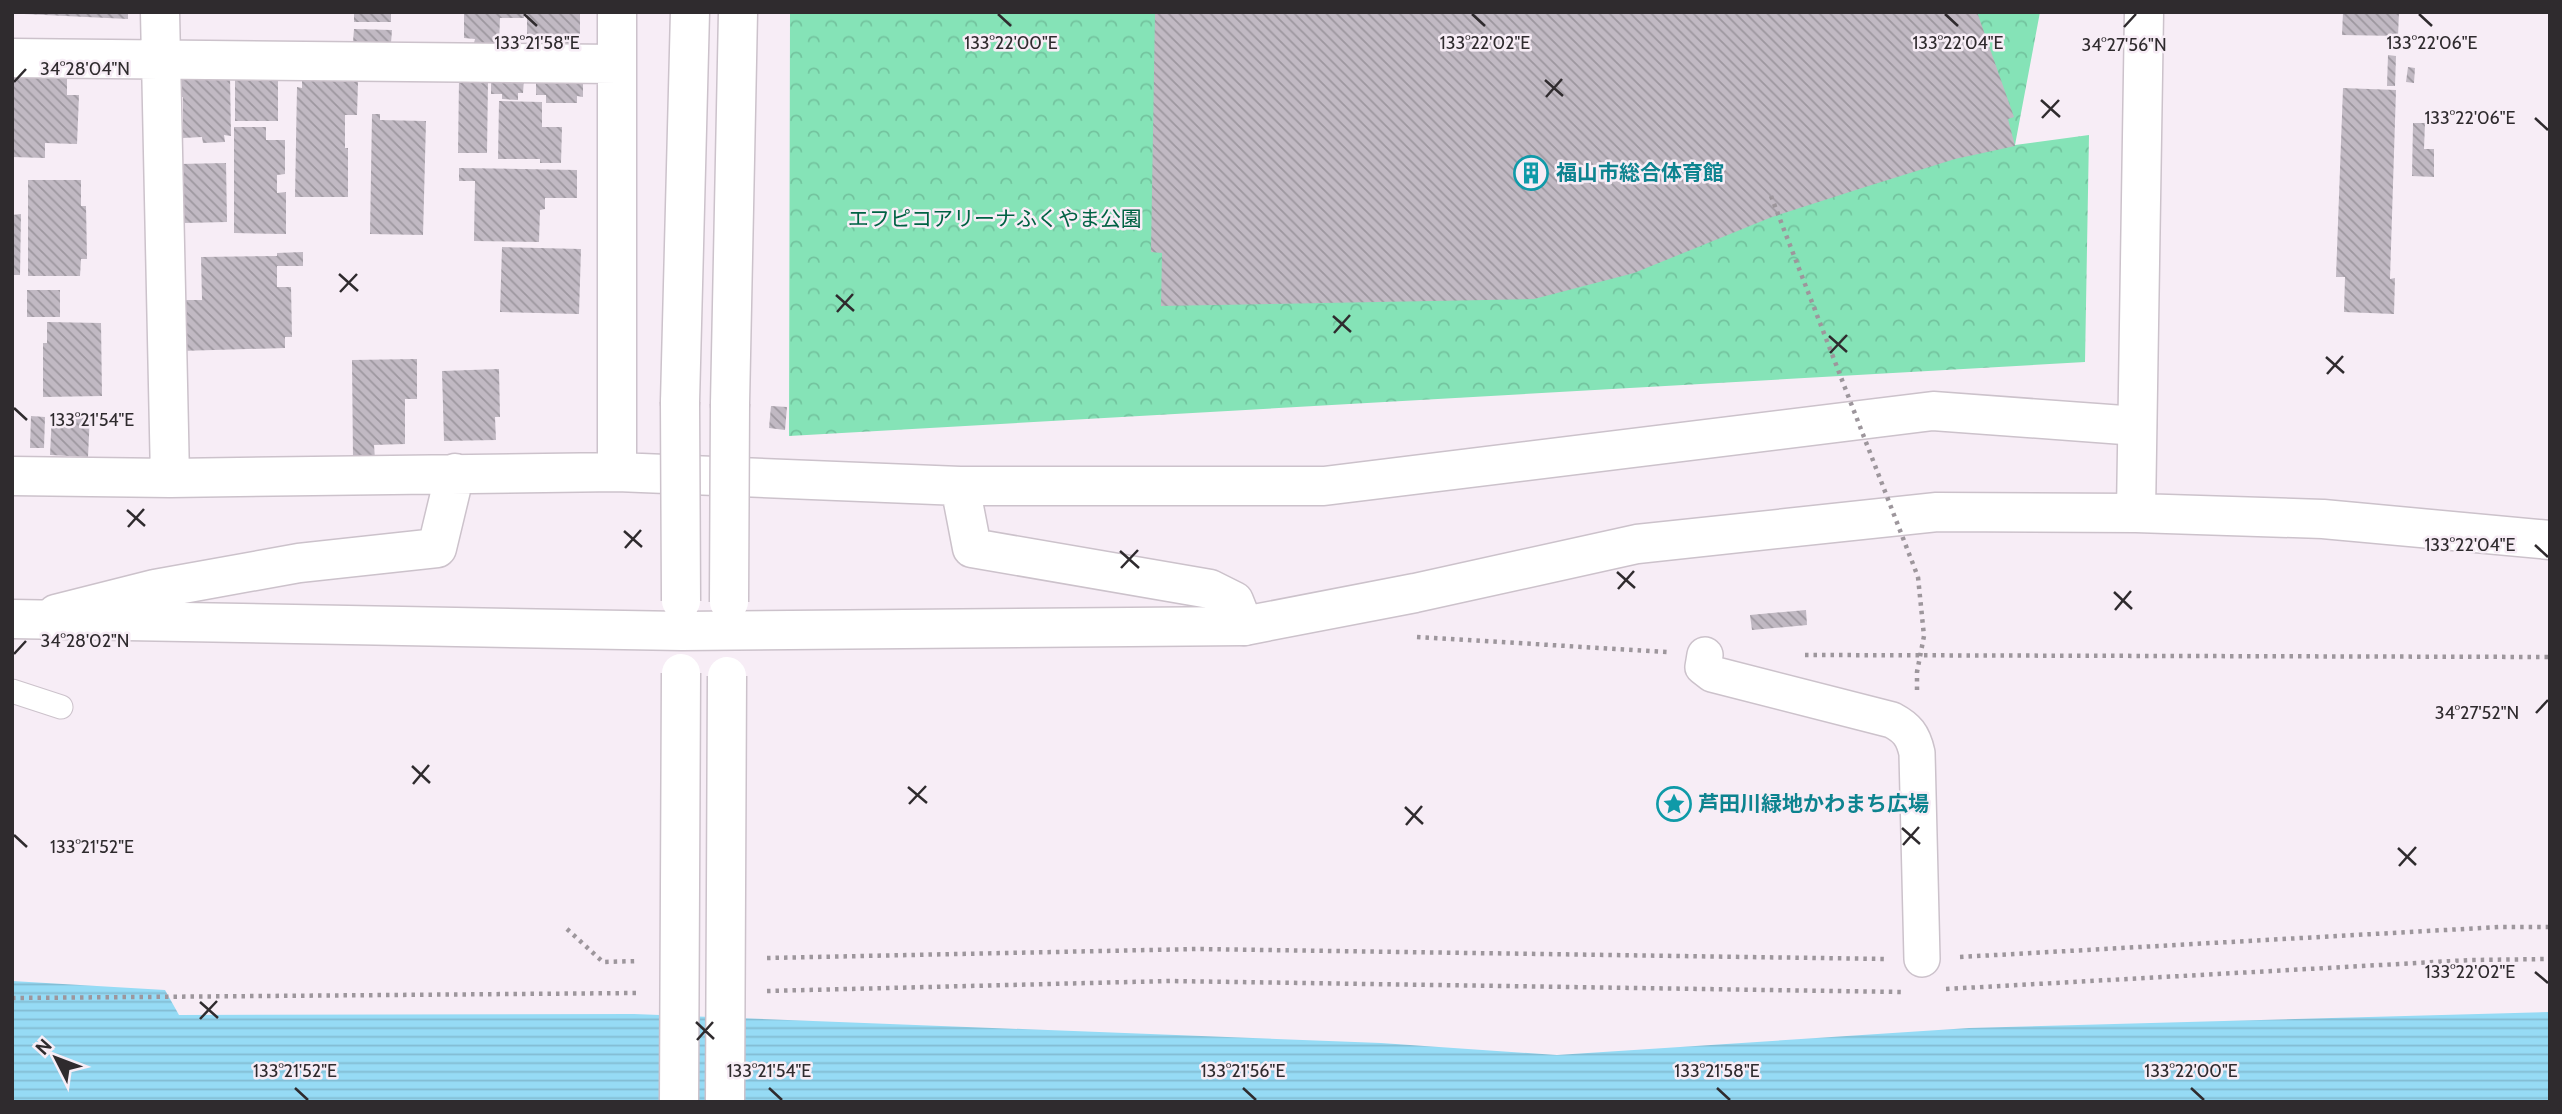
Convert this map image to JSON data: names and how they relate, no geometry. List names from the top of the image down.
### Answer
{
  "parks": ["エフピコアリーナふくやま公園"],
  "places": {
    "building": ["福山市総合体育館"],
    "place": ["芦田川緑地かわまち広場"]
  },
  "north": "top left",
  "coordinates": [
    "133°21'58\"E",
    "133°22'00\"E",
    "133°22'02\"E",
    "133°22'04\"E",
    "133°22'06\"E",
    "34°27'56\"N",
    "34°28'04\"N",
    "133°21'54\"E",
    "34°28'02\"N",
    "34°27'52\"N",
    "133°21'52\"E",
    "133°21'56\"E"
  ]
}
